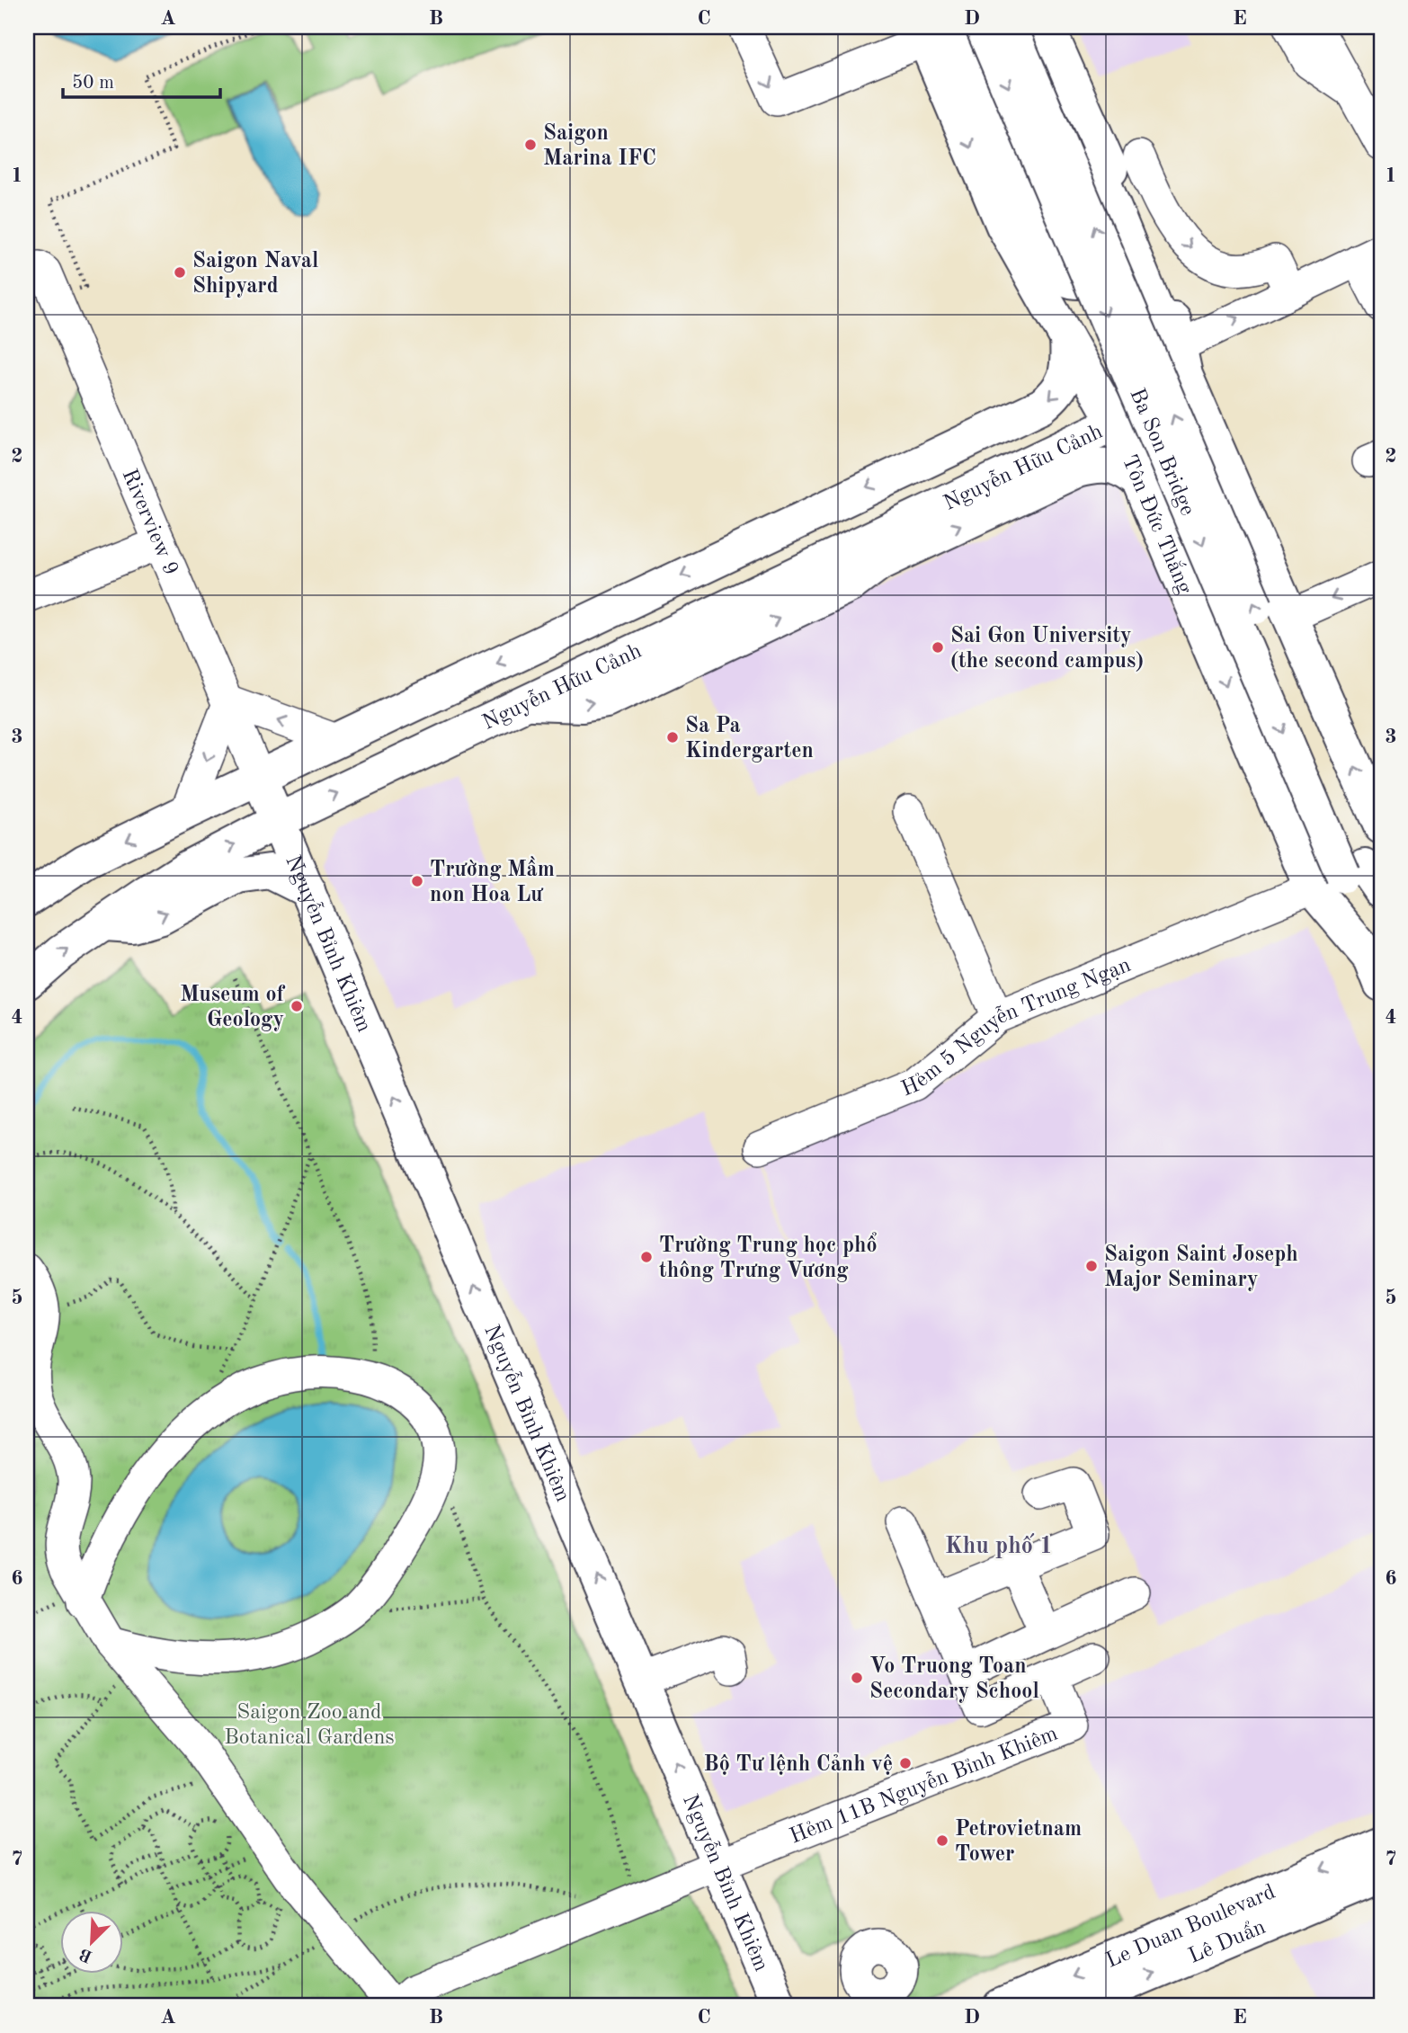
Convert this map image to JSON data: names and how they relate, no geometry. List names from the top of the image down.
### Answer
{
  "streets": {
    "main road": [
      "Ba Son Bridge",
      "Nguyễn Hữu Cảnh",
      "Tôn Đức Thắng",
      "Nguyễn Bỉnh Khiêm",
      "Le Duan Boulevard",
      "Lê Duẩn"
    ],
    "street": ["Riverview 9", "Hẻm 5 Nguyễn Trung Ngạn", "Hẻm 11B Nguyễn Bỉnh Khiêm"]
  },
  "crossings": [
    ["Nguyễn Hữu Cảnh", "Tôn Đức Thắng"],
    ["Nguyễn Hữu Cảnh", "Nguyễn Bỉnh Khiêm"],
    ["Riverview 9", "Nguyễn Bỉnh Khiêm"],
    ["Tôn Đức Thắng", "Hẻm 5 Nguyễn Trung Ngạn"],
    ["Nguyễn Bỉnh Khiêm", "Hẻm 11B Nguyễn Bỉnh Khiêm"],
    ["Le Duan Boulevard", "Lê Duẩn"]
  ],
  "one_way": ["Nguyễn Bỉnh Khiêm", "Le Duan Boulevard", "Lê Duẩn"],
  "districts": ["Khu phố 1"],
  "parks": ["Saigon Zoo and Botanical Gardens"],
  "places": [
    "Saigon Marina IFC",
    "Saigon Naval Shipyard",
    "Sai Gon University (the second campus)",
    "Sa Pa Kindergarten",
    "Trường Mầm non Hoa Lư",
    "Museum of Geology",
    "Trường Trung học phổ thông Trưng Vương",
    "Saigon Saint Joseph Major Seminary",
    "Vo Truong Toan Secondary School",
    "Bộ Tư lệnh Cảnh vệ",
    "Petrovietnam Tower"
  ],
  "scale_bar": "50 m",
  "north": "bottom left",
  "grid": {
    "columns": [
      "A",
      "B",
      "C",
      "D",
      "E"
    ],
    "rows": [
      "1",
      "2",
      "3",
      "4",
      "5",
      "6",
      "7"
    ]
  }
}
